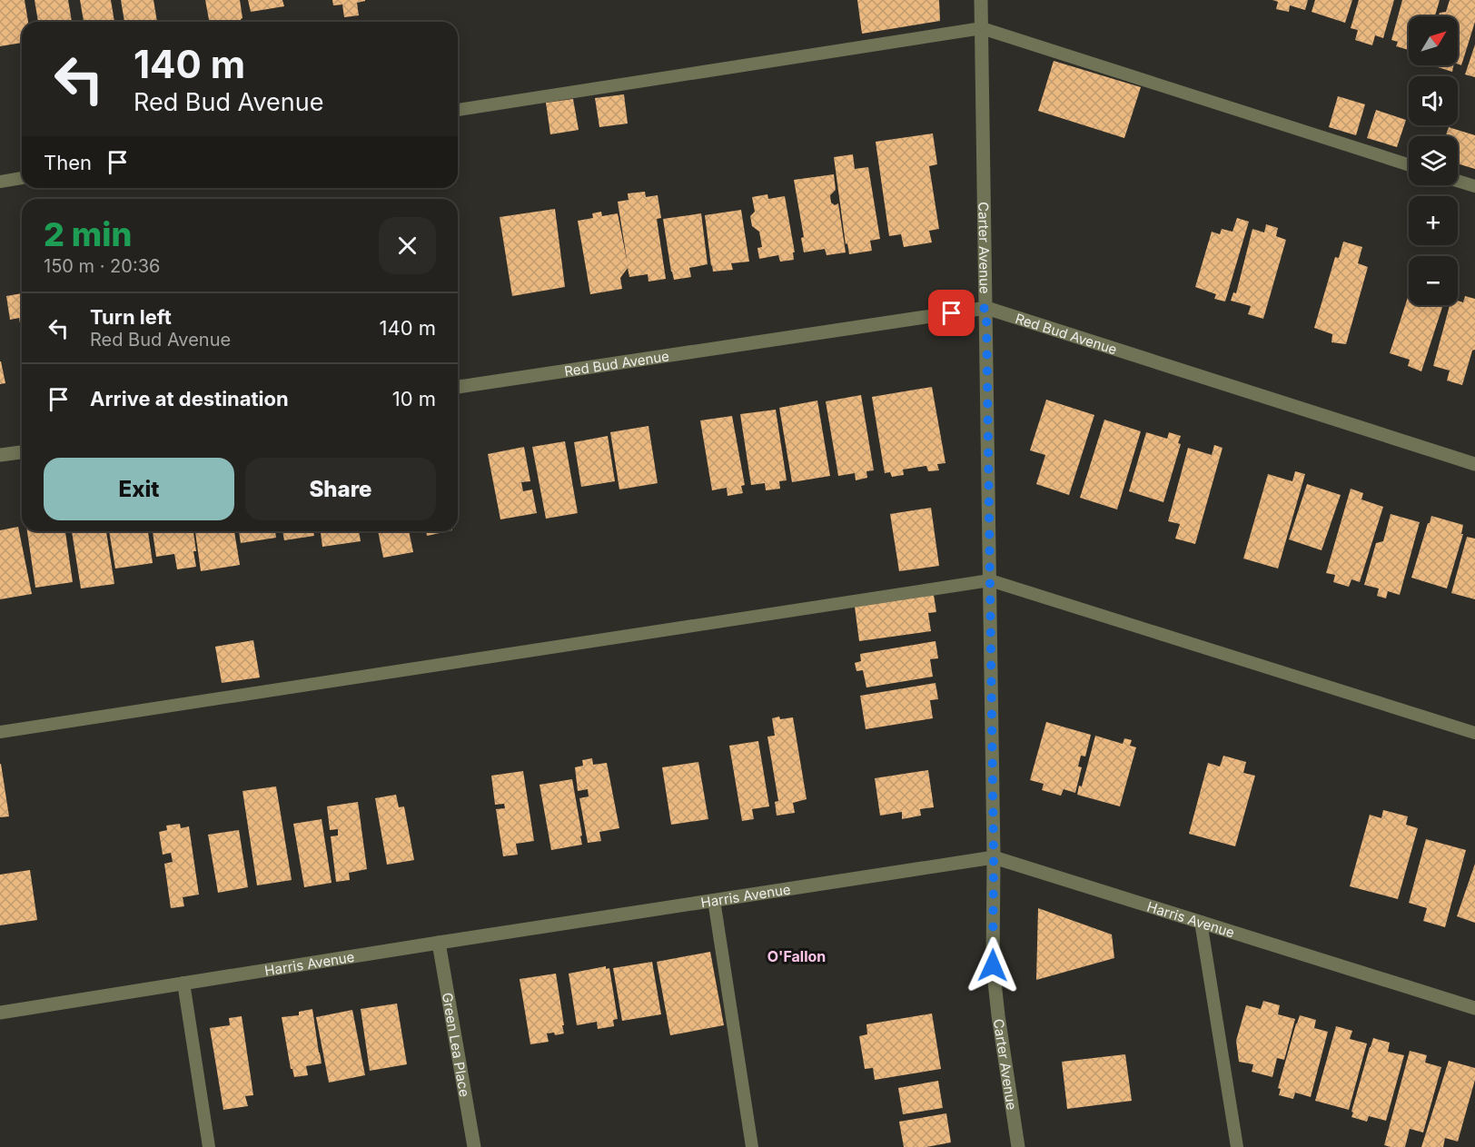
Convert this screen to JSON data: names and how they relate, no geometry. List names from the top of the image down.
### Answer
{
  "streets": {
    "street": [
      "Carter Avenue",
      "Red Bud Avenue",
      "Harris Avenue",
      "Green Lea Place"
    ]
  },
  "crossings": [
    ["Carter Avenue", "Red Bud Avenue"],
    ["Carter Avenue", "Harris Avenue"],
    ["Harris Avenue", "Green Lea Place"]
  ],
  "districts": ["O'Fallon"],
  "north": "top right",
  "page": {
    "map_buttons": ["+", "−"],
    "turn": ["140 m", "Red Bud Avenue"],
    "then": "Then",
    "heading": ["2 min", "150 m · 20:36"],
    "list": [
      {
        "name": "Turn left",
        "note": "Red Bud Avenue",
        "value": "140 m"
      },
      {
        "name": "Arrive at destination",
        "value": "10 m"
      }
    ],
    "buttons": ["Exit", "Share"]
  }
}
